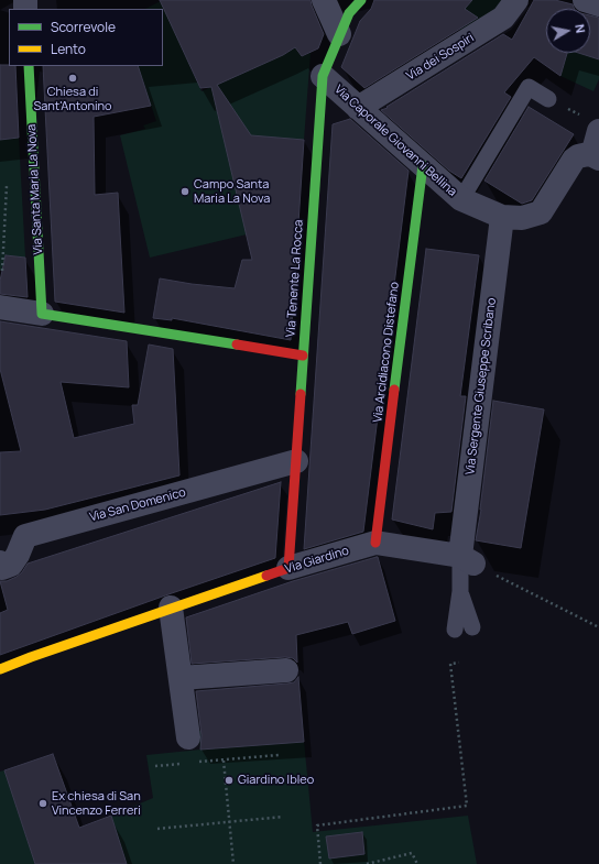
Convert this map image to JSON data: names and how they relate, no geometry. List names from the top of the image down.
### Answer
{
  "streets": {
    "street": [
      "Via dei Sospiri",
      "Via Caporale Giovanni Bellina",
      "Via Santa Maria La Nova",
      "Via Tenente La Rocca",
      "Via Arcidiacono Distefano",
      "Via Sergente Giuseppe Scribano",
      "Via San Domenico",
      "Via Giardino"
    ]
  },
  "crossings": [
    ["Via dei Sospiri", "Via Caporale Giovanni Bellina"],
    ["Via Caporale Giovanni Bellina", "Via Tenente La Rocca"],
    ["Via Caporale Giovanni Bellina", "Via Arcidiacono Distefano"],
    ["Via Caporale Giovanni Bellina", "Via Sergente Giuseppe Scribano"],
    ["Via Tenente La Rocca", "Via San Domenico"],
    ["Via Tenente La Rocca", "Via Giardino"],
    ["Via Arcidiacono Distefano", "Via Giardino"],
    ["Via Sergente Giuseppe Scribano", "Via Giardino"]
  ],
  "places": [
    "Chiesa di Sant'Antonino",
    "Campo Santa Maria La Nova",
    "Giardino Ibleo",
    "Ex chiesa di San Vincenzo Ferreri"
  ],
  "legend": ["Scorrevole", "Lento"],
  "north": "right"
}
